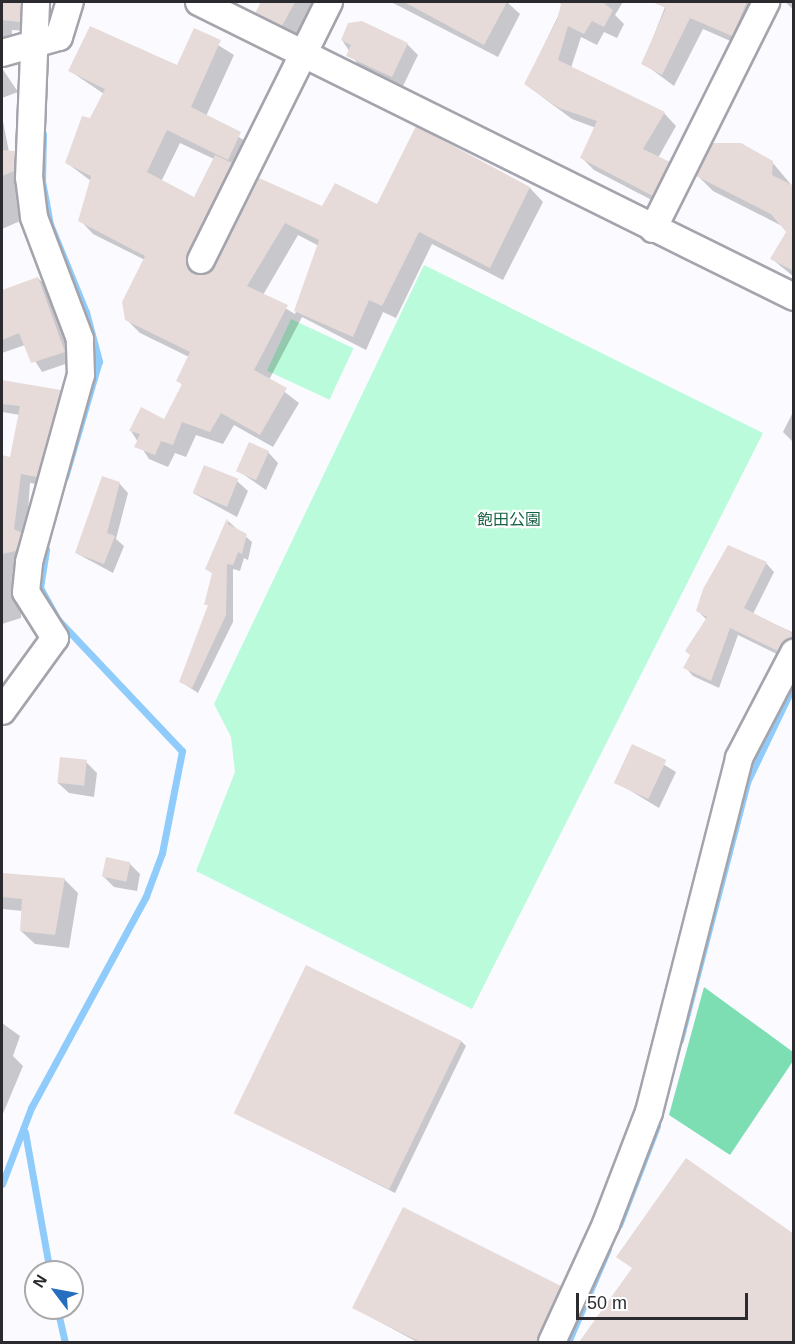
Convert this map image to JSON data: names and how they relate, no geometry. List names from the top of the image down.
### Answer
{
  "parks": ["飽田公園"],
  "scale_bar": "50 m",
  "north": "top left"
}
